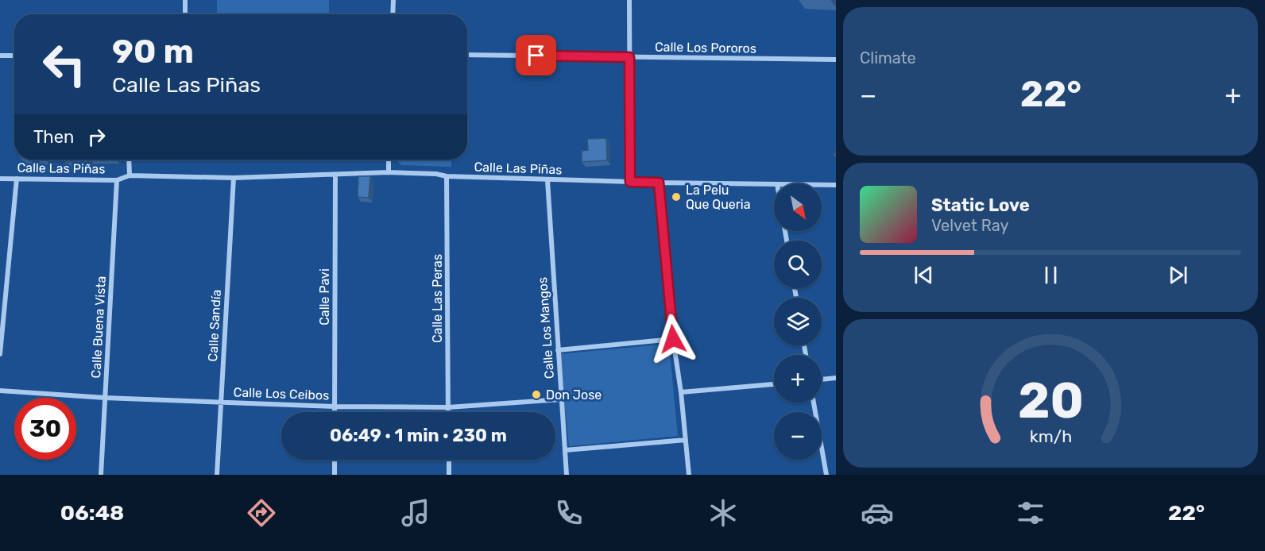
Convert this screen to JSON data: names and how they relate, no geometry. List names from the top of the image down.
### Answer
{
  "streets": {
    "street": [
      "Calle Los Pororos",
      "Calle Las Piñas",
      "Calle Pavi",
      "Calle Las Peras",
      "Calle Sandía",
      "Calle Buena Vista",
      "Calle Los Mangos",
      "Calle Los Ceibos"
    ]
  },
  "crossings": [
    ["Calle Las Piñas", "Calle Pavi"],
    ["Calle Las Piñas", "Calle Las Peras"],
    ["Calle Las Piñas", "Calle Sandía"],
    ["Calle Las Piñas", "Calle Buena Vista"],
    ["Calle Las Piñas", "Calle Los Mangos"],
    ["Calle Pavi", "Calle Los Ceibos"],
    ["Calle Las Peras", "Calle Los Ceibos"],
    ["Calle Sandía", "Calle Los Ceibos"],
    ["Calle Buena Vista", "Calle Los Ceibos"],
    ["Calle Los Mangos", "Calle Los Ceibos"]
  ],
  "places": ["La Pelu Que Queria", "Don Jose"],
  "north": "bottom right",
  "page": {
    "tile": "Climate",
    "turn": ["90 m", "Calle Las Piñas"],
    "heat": ["−", "22°", "+"],
    "then": "Then",
    "map_buttons": ["+", "−"],
    "song": ["Static Love", "Velvet Ray"],
    "limit": "30",
    "trip": "06:49 · 1 min · 230 m",
    "tabs": ["06:48", "22°"],
    "gauge": ["20", "km/h"]
  }
}
